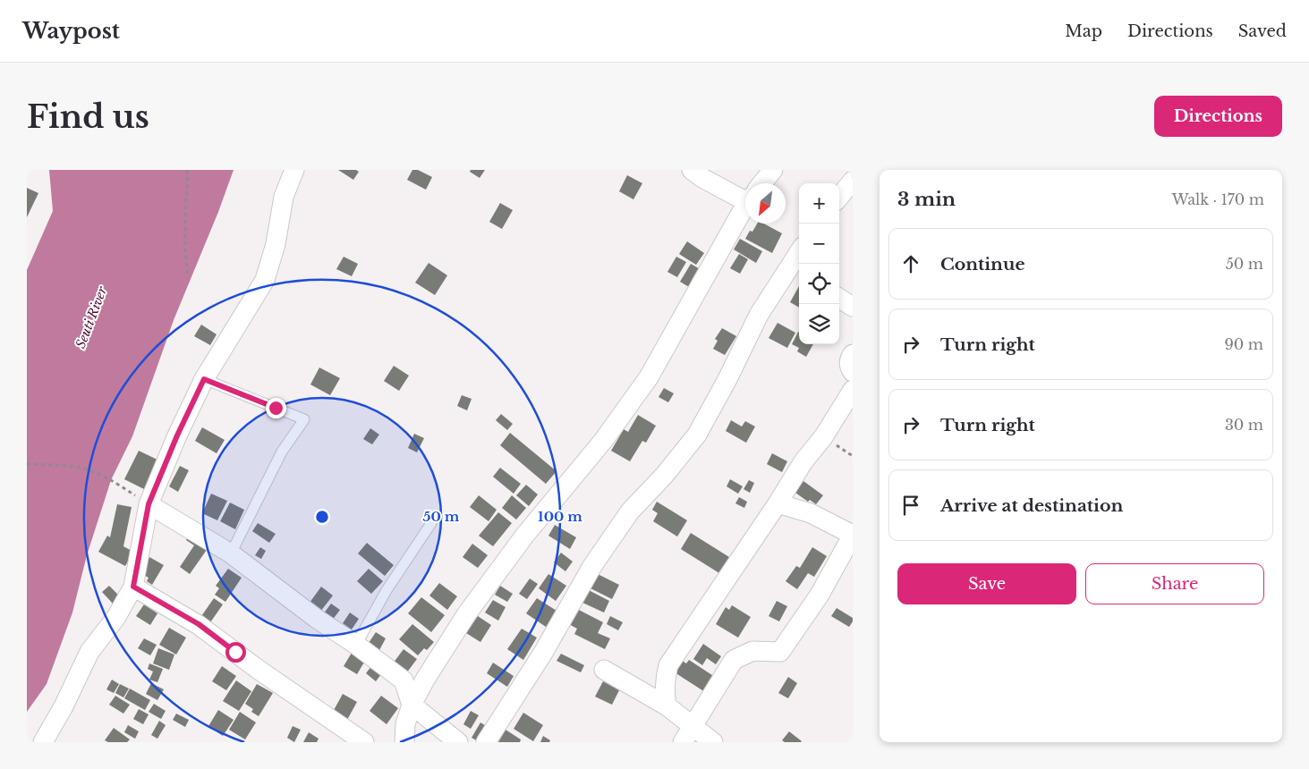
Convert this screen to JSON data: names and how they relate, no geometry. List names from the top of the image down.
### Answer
{
  "water": ["Seuti River"],
  "north": "bottom left",
  "page": {
    "header": "Waypost",
    "nav": ["Map", "Directions", "Saved"],
    "buttons": [
      "Directions",
      ["Save", "Share"]
    ],
    "title": "Find us",
    "heading": ["3 min", "Walk · 170 m"],
    "map_buttons": ["+", "−"],
    "list": [
      ["Continue", "50 m"],
      ["Turn right", "90 m"],
      ["Turn right", "30 m"],
      "Arrive at destination"
    ]
  },
  "rings": ["50 m", "100 m"]
}
